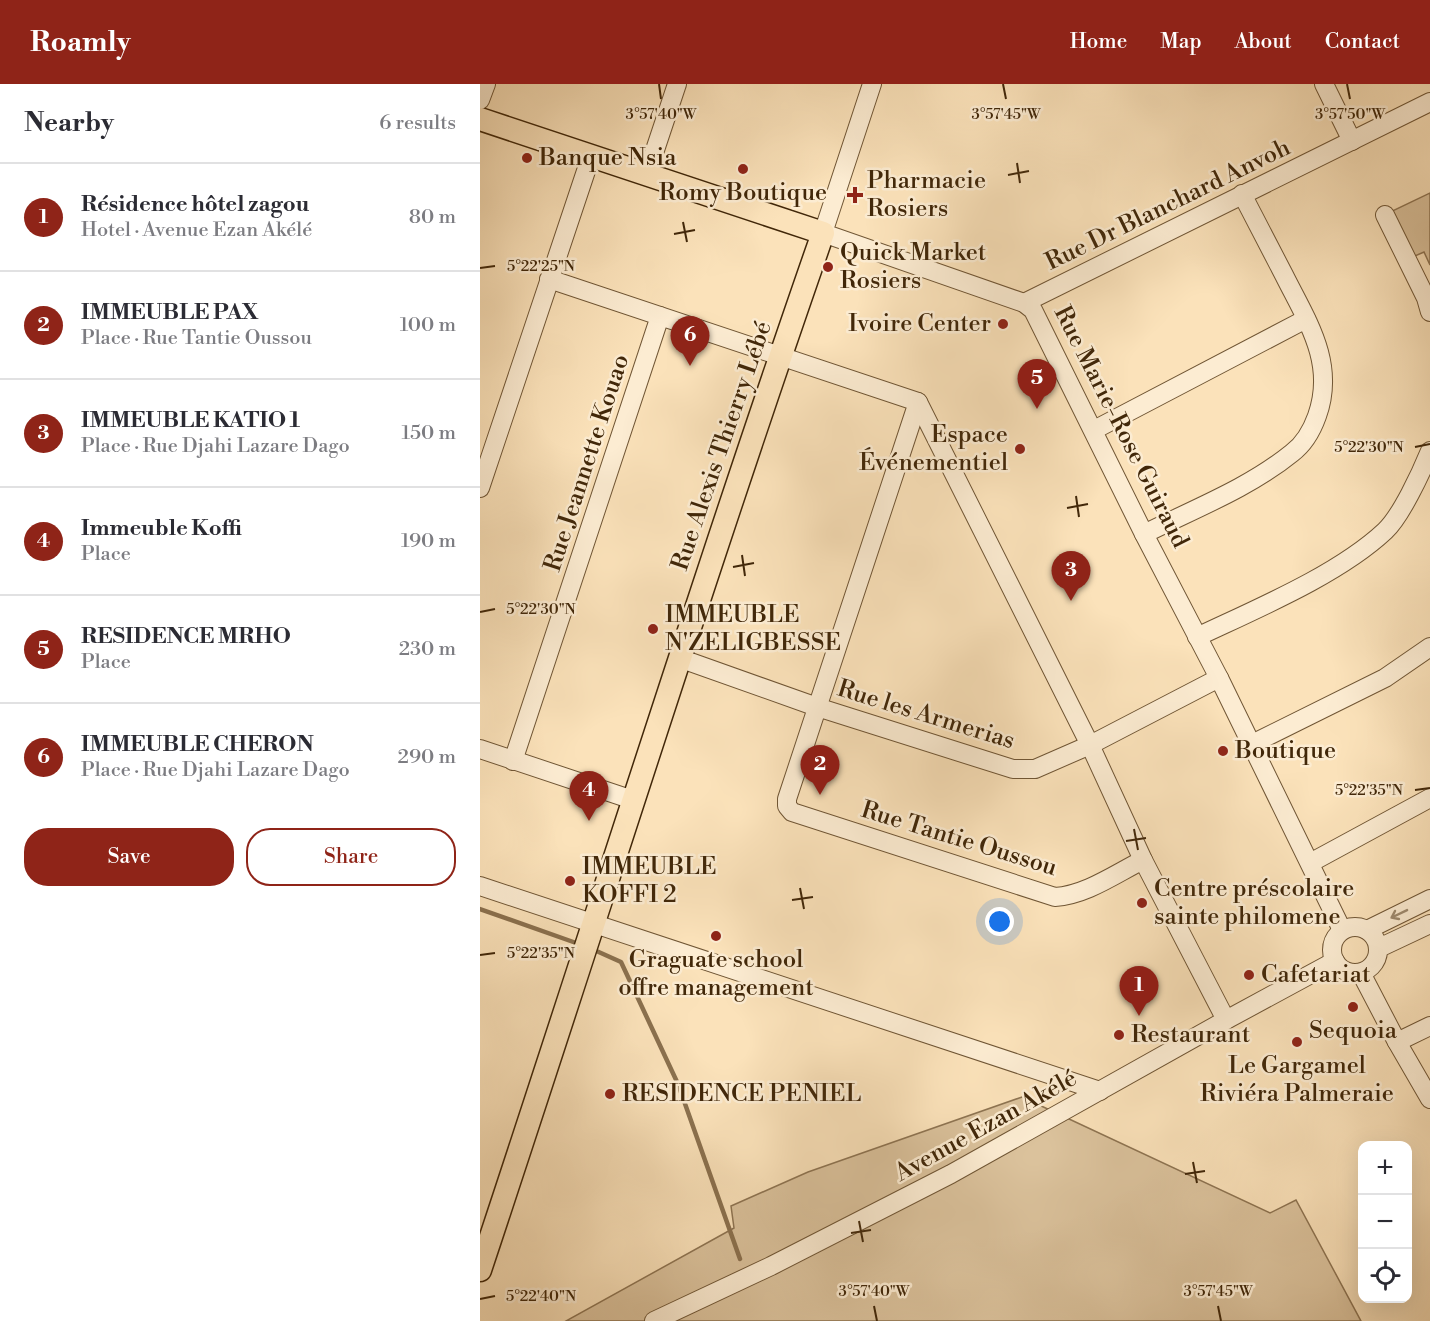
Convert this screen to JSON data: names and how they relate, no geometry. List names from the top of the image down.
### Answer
{
  "streets": {
    "main road": ["Rue Marie-Rose Guiraud", "Rue Alexis Thierry Lébé"],
    "street": [
      "Rue Dr Blanchard Anvoh",
      "Rue Jeannette Kouao",
      "Rue les Armerias",
      "Rue Tantie Oussou",
      "Avenue Ezan Akélé"
    ]
  },
  "crossings": [
    ["Rue Dr Blanchard Anvoh", "Rue Marie-Rose Guiraud"],
    ["Rue Marie-Rose Guiraud", "Rue Alexis Thierry Lébé"],
    ["Rue Marie-Rose Guiraud", "Rue les Armerias"],
    ["Rue Marie-Rose Guiraud", "Avenue Ezan Akélé"],
    ["Rue Alexis Thierry Lébé", "Rue les Armerias"],
    ["Rue les Armerias", "Rue Tantie Oussou"]
  ],
  "places": {
    "other": [
      "Banque Nsia",
      "Romy Boutique",
      "Quick Market Rosiers",
      "Ivoire Center",
      "Espace Événementiel",
      "IMMEUBLE N'ZELIGBESSE",
      "Boutique",
      "IMMEUBLE KOFFI 2",
      "Centre préscolaire sainte philomene",
      "Graguate school offre management",
      "Cafetariat",
      "Sequoia",
      "Restaurant",
      "Le Gargamel Riviéra Palmeraie",
      "RESIDENCE PENIEL"
    ],
    "health": ["Pharmacie Rosiers"]
  },
  "page": {
    "header": "Roamly",
    "nav": [
      "Home",
      "Map",
      "About",
      "Contact"
    ],
    "heading": ["Nearby", "6 results"],
    "list": [
      {
        "mark": "1",
        "name": "Résidence hôtel zagou",
        "note": "Hotel · Avenue Ezan Akélé",
        "value": "80 m"
      },
      {
        "mark": "2",
        "name": "IMMEUBLE PAX",
        "note": "Place · Rue Tantie Oussou",
        "value": "100 m"
      },
      {
        "mark": "3",
        "name": "IMMEUBLE KATIO 1",
        "note": "Place · Rue Djahi Lazare Dago",
        "value": "150 m"
      },
      {
        "mark": "4",
        "name": "Immeuble Koffi",
        "note": "Place",
        "value": "190 m"
      },
      {
        "mark": "5",
        "name": "RESIDENCE MRHO",
        "note": "Place",
        "value": "230 m"
      },
      {
        "mark": "6",
        "name": "IMMEUBLE CHERON",
        "note": "Place · Rue Djahi Lazare Dago",
        "value": "290 m"
      }
    ],
    "pins": [
      "6",
      "5",
      "3",
      "2",
      "4",
      "1"
    ],
    "buttons": ["Save", "Share"],
    "map_buttons": ["+", "−"]
  },
  "coordinates": [
    "3°57'40\"W",
    "3°57'45\"W",
    "3°57'50\"W",
    "5°22'25\"N",
    "5°22'30\"N",
    "5°22'35\"N",
    "5°22'40\"N"
  ]
}
